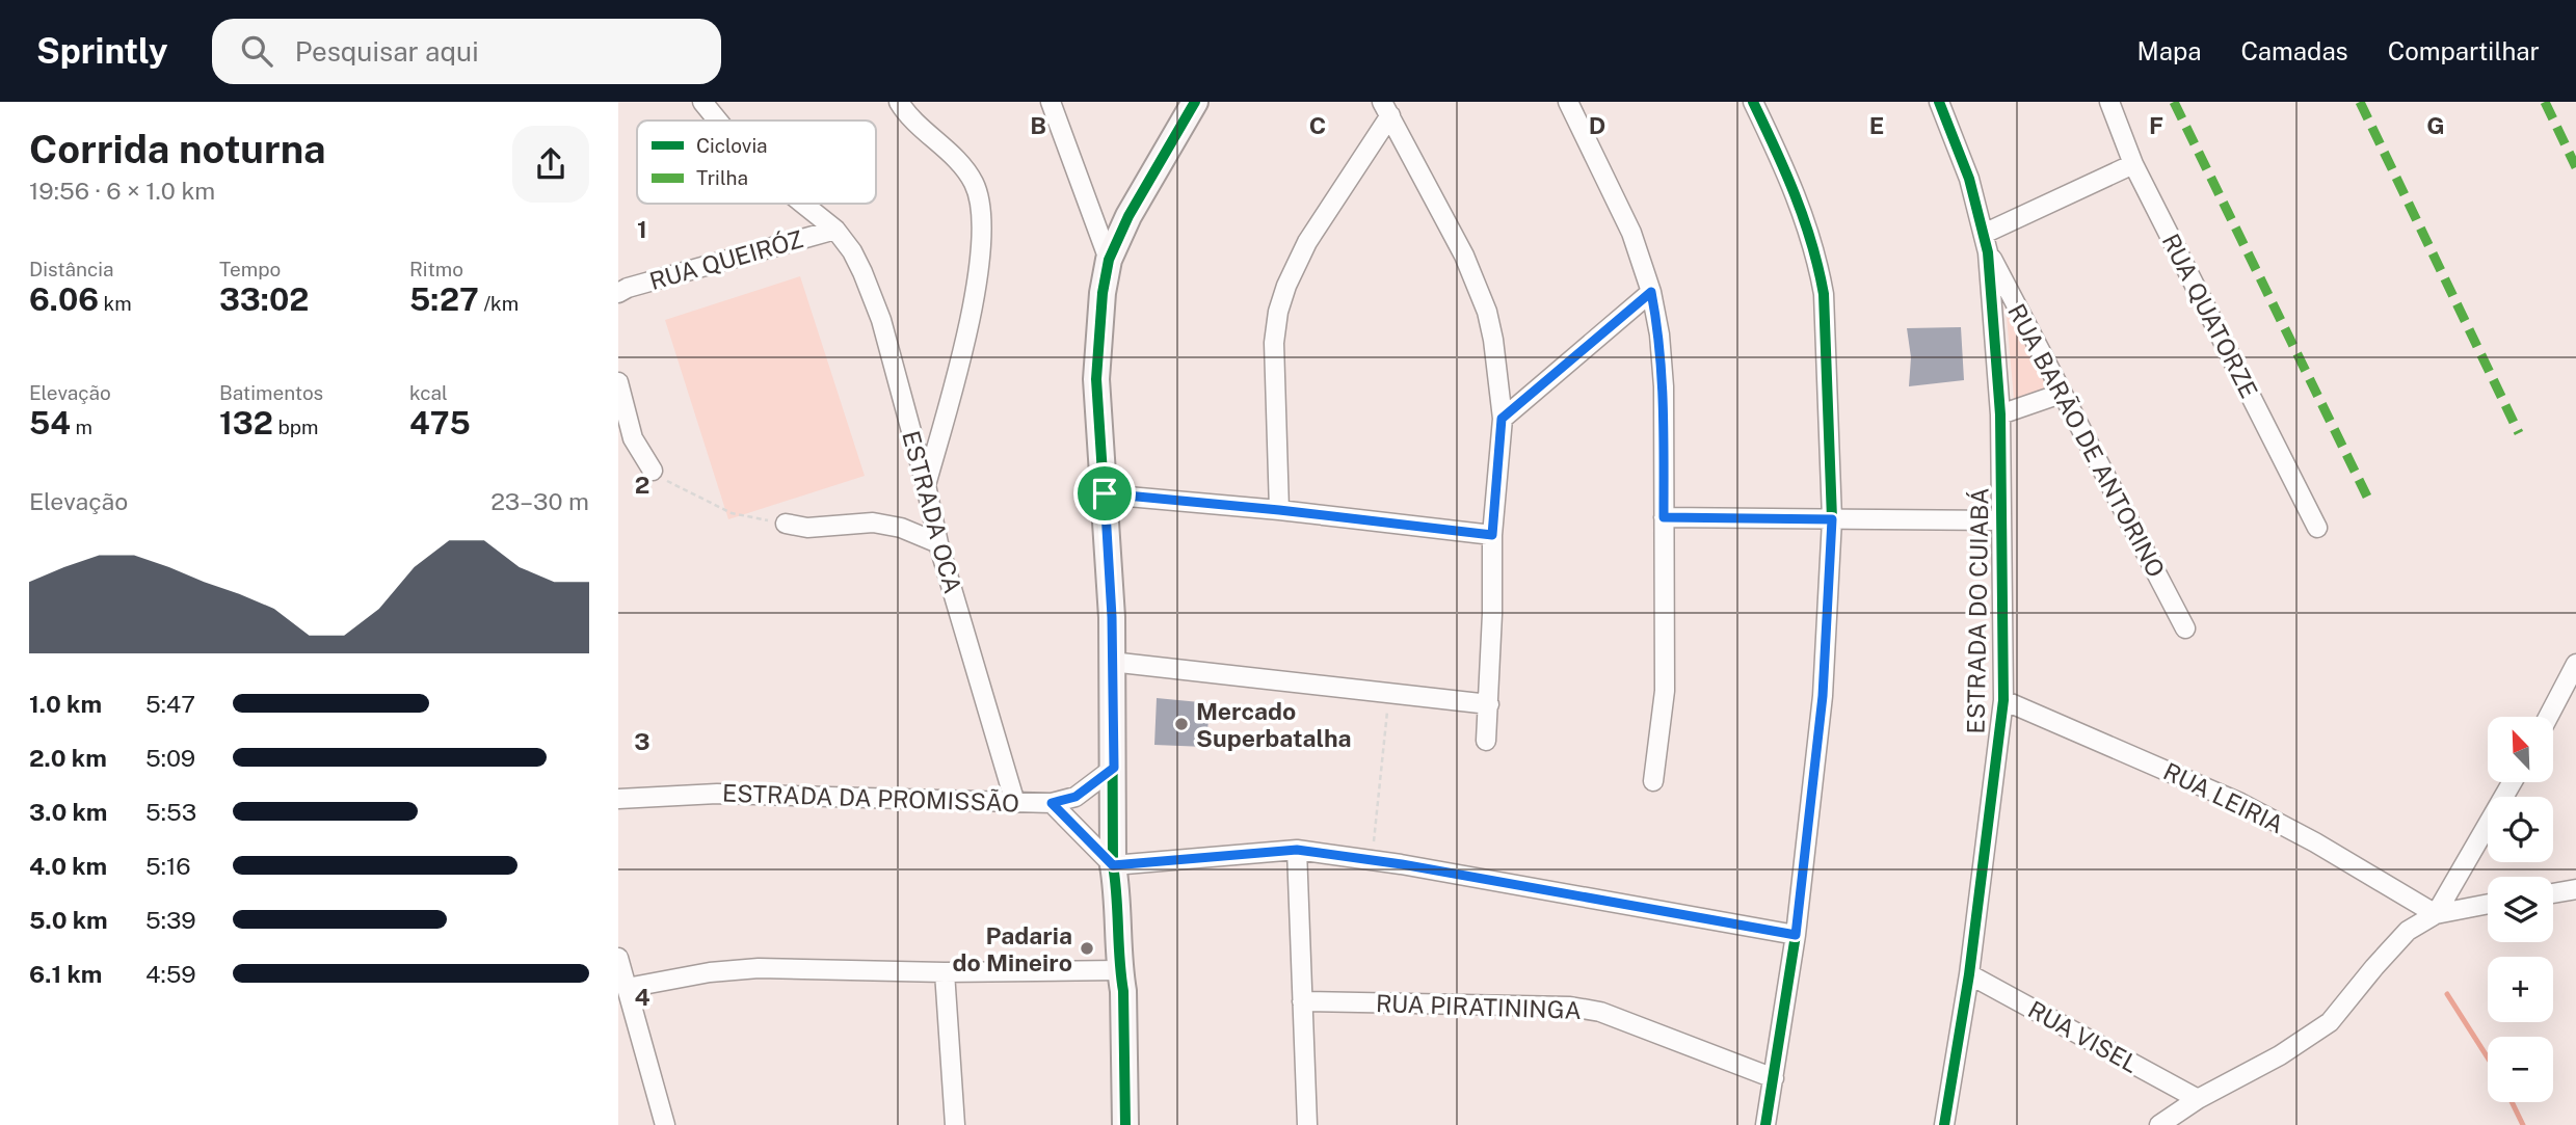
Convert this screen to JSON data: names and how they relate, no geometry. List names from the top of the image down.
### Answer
{
  "streets": {
    "street": [
      "RUA QUEIRÓZ",
      "RUA QUATORZE",
      "RUA BARÃO DE ANTORINO",
      "ESTRADA OCA",
      "ESTRADA DO CUIABÁ",
      "ESTRADA DA PROMISSÃO",
      "RUA LEIRIA",
      "RUA PIRATININGA",
      "RUA VISEL"
    ]
  },
  "crossings": [
    ["RUA QUEIRÓZ", "ESTRADA OCA"],
    ["RUA BARÃO DE ANTORINO", "ESTRADA DO CUIABÁ"],
    ["ESTRADA OCA", "ESTRADA DA PROMISSÃO"],
    ["ESTRADA DO CUIABÁ", "RUA LEIRIA"],
    ["ESTRADA DO CUIABÁ", "RUA VISEL"]
  ],
  "places": ["Mercado Superbatalha", "Padaria do Mineiro"],
  "legend": ["Ciclovia", "Trilha"],
  "north": "top left",
  "page": {
    "header": "Sprintly",
    "search": "Pesquisar aqui",
    "nav": ["Mapa", "Camadas", "Compartilhar"],
    "heading": ["Corrida noturna", "19:56 · 6 × 1.0 km"],
    "stats": [
      ["Distância", "6.06 km"],
      ["Tempo", "33:02"],
      ["Ritmo", "5:27 /km"],
      ["Elevação", "54 m"],
      ["Batimentos", "132 bpm"],
      ["kcal", "475"]
    ],
    "chart": ["Elevação", "23–30 m"],
    "list": [
      {
        "name": "1.0 km",
        "note": "5:47"
      },
      {
        "name": "2.0 km",
        "note": "5:09"
      },
      {
        "name": "3.0 km",
        "note": "5:53"
      },
      {
        "name": "4.0 km",
        "note": "5:16"
      },
      {
        "name": "5.0 km",
        "note": "5:39"
      },
      {
        "name": "6.1 km",
        "note": "4:59"
      }
    ],
    "map_buttons": ["+", "−"]
  },
  "grid": {
    "columns": [
      "B",
      "C",
      "D",
      "E",
      "F",
      "G"
    ],
    "rows": [
      "1",
      "2",
      "3",
      "4"
    ]
  }
}
